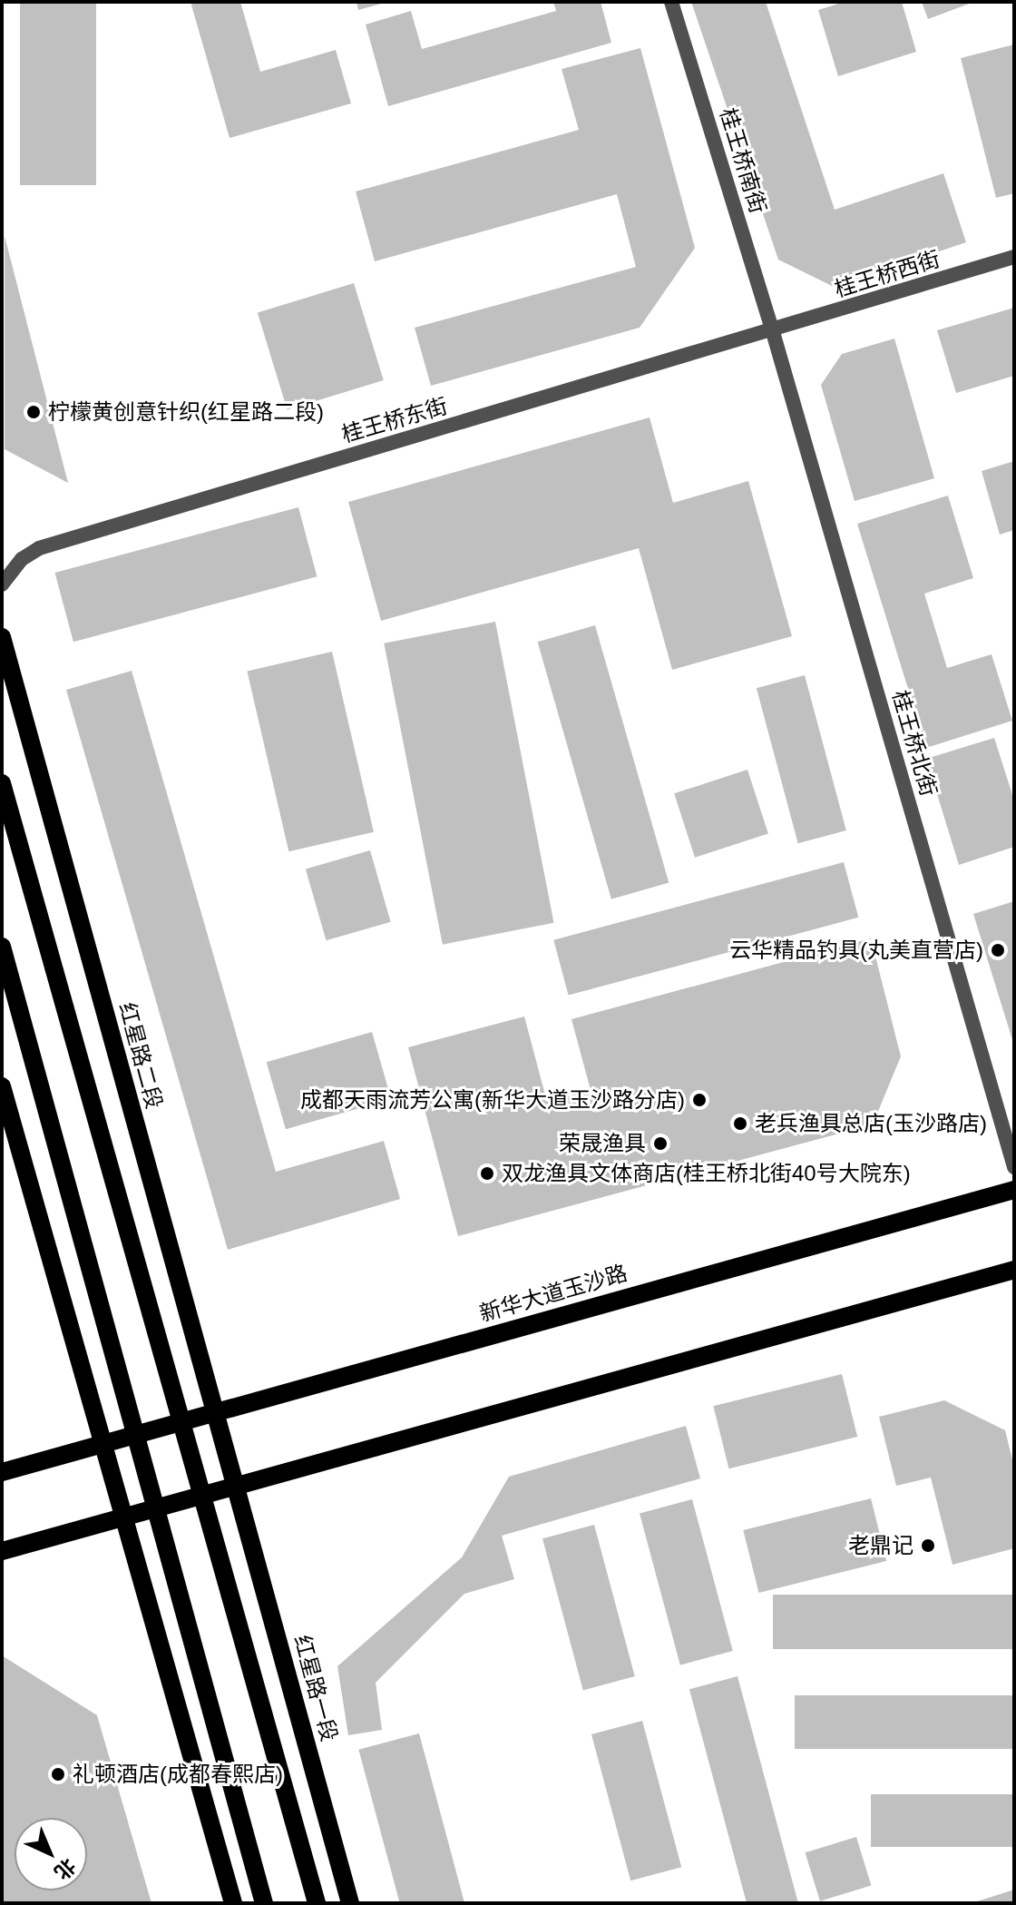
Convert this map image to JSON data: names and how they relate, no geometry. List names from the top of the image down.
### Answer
{
  "streets": {
    "main road": ["红星路二段", "新华大道玉沙路", "红星路一段"],
    "street": [
      "桂王桥南街",
      "桂王桥西街",
      "桂王桥东街",
      "桂王桥北街"
    ]
  },
  "crossings": [
    ["桂王桥南街", "桂王桥西街"],
    ["桂王桥南街", "桂王桥东街"],
    ["桂王桥南街", "桂王桥北街"],
    ["桂王桥西街", "桂王桥东街"],
    ["桂王桥西街", "桂王桥北街"],
    ["桂王桥东街", "桂王桥北街"],
    ["红星路二段", "新华大道玉沙路"],
    ["红星路二段", "红星路一段"]
  ],
  "places": [
    "柠檬黄创意针织(红星路二段)",
    "云华精品钓具(丸美直营店)",
    "成都天雨流芳公寓(新华大道玉沙路分店)",
    "老兵渔具总店(玉沙路店)",
    "荣晟渔具",
    "双龙渔具文体商店(桂王桥北街40号大院东)",
    "老鼎记",
    "礼顿酒店(成都春熙店)"
  ],
  "north": "bottom right"
}
